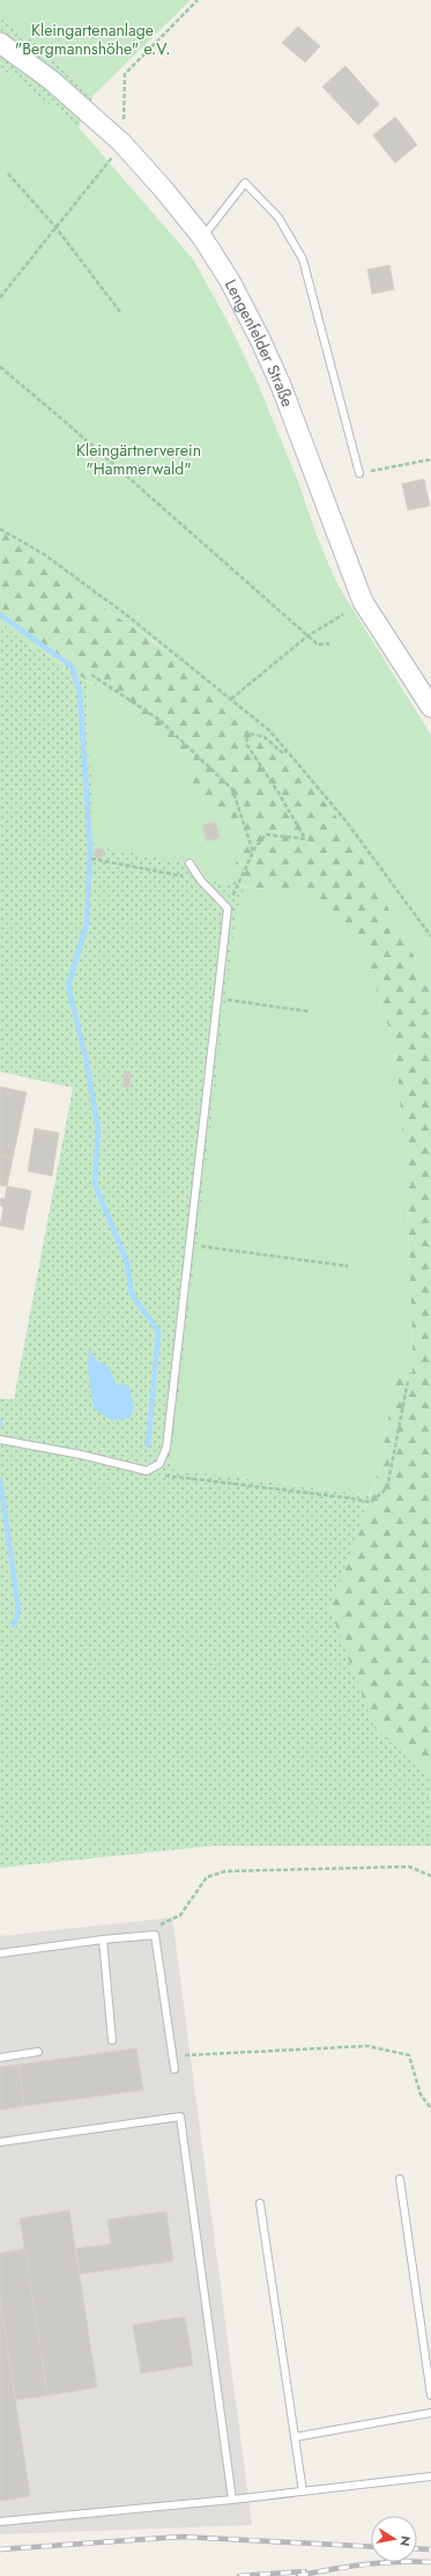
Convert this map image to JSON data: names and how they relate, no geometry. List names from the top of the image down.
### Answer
{
  "streets": {
    "main road": ["Lengenfelder Straße"]
  },
  "parks": ["Kleingartenanlage \"Bergmannshöhe\" e.V.", "Kleingärtnerverein \"Hammerwald\""],
  "north": "right"
}
